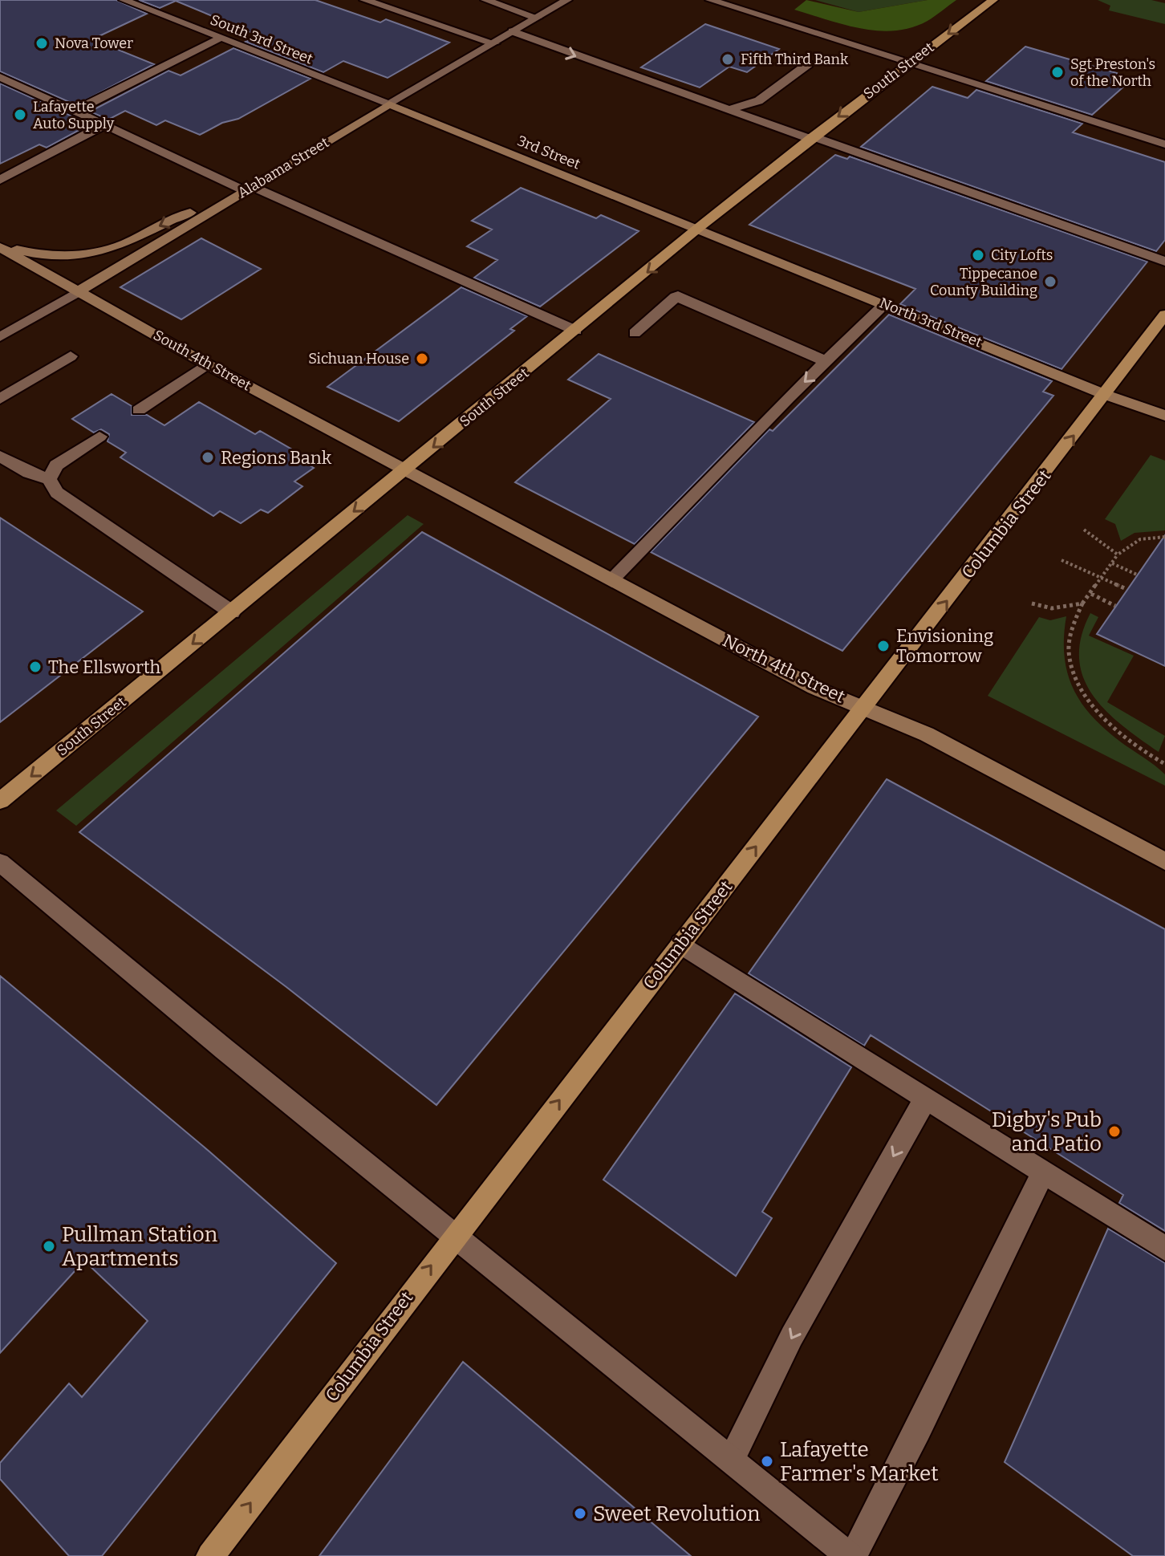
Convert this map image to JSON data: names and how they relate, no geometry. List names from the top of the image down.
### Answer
{
  "streets": {
    "main road": ["South Street", "Columbia Street"],
    "street": [
      "South 3rd Street",
      "3rd Street",
      "Alabama Street",
      "North 3rd Street",
      "South 4th Street",
      "North 4th Street"
    ]
  },
  "crossings": [
    ["South 3rd Street", "3rd Street"],
    ["South 3rd Street", "Alabama Street"],
    ["South Street", "3rd Street"],
    ["South Street", "North 3rd Street"],
    ["South Street", "South 4th Street"],
    ["South Street", "North 4th Street"],
    ["3rd Street", "Alabama Street"],
    ["3rd Street", "North 3rd Street"],
    ["Alabama Street", "South 4th Street"],
    ["North 3rd Street", "Columbia Street"],
    ["South 4th Street", "North 4th Street"],
    ["Columbia Street", "North 4th Street"]
  ],
  "one_way": ["South Street", "Columbia Street"],
  "places": [
    "Nova Tower",
    "Fifth Third Bank",
    "Sgt Preston's of the North",
    "Lafayette Auto Supply",
    "City Lofts",
    "Tippecanoe County Building",
    "Sichuan House",
    "Regions Bank",
    "Envisioning Tomorrow",
    "The Ellsworth",
    "Digby's Pub and Patio",
    "Pullman Station Apartments",
    "Lafayette Farmer's Market",
    "Sweet Revolution"
  ]
}
